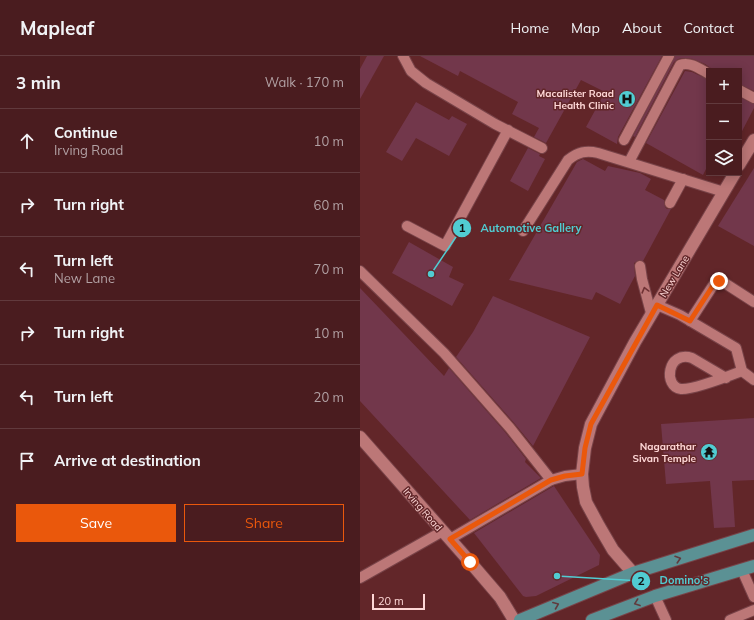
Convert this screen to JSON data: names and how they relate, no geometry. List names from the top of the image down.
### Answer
{
  "streets": {
    "street": ["New Lane", "Irving Road"]
  },
  "places": {
    "hospital": ["Macalister Road Health Clinic"],
    "other": ["Automotive Gallery", "Domino's"],
    "temple": ["Nagarathar Sivan Temple"]
  },
  "scale_bar": "20 m",
  "page": {
    "header": "Mapleaf",
    "nav": [
      "Home",
      "Map",
      "About",
      "Contact"
    ],
    "heading": ["3 min", "Walk · 170 m"],
    "map_buttons": ["+", "−"],
    "list": [
      ["Continue", "Irving Road", "10 m"],
      ["Turn right", "60 m"],
      ["Turn left", "New Lane", "70 m"],
      ["Turn right", "10 m"],
      ["Turn left", "20 m"],
      "Arrive at destination"
    ],
    "buttons": ["Save", "Share"],
    "scale": "20 m"
  }
}
